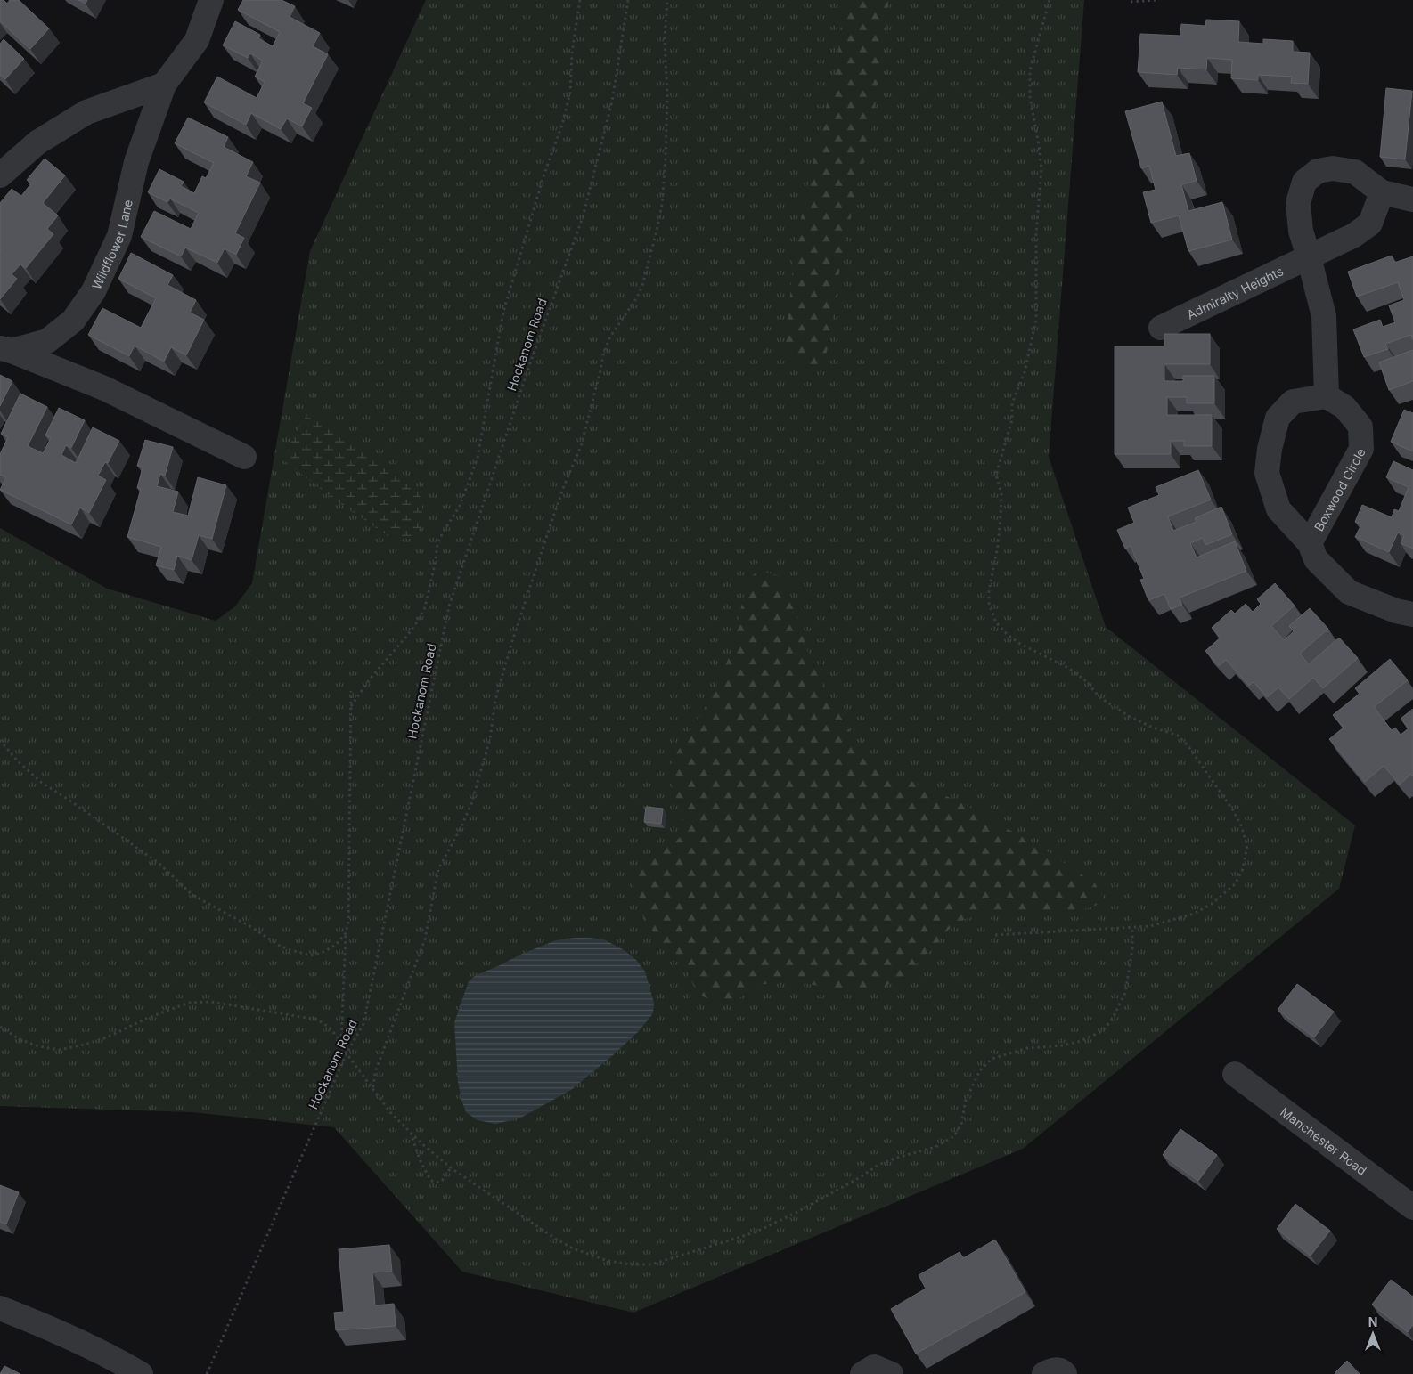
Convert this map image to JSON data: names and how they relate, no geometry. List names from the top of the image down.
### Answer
{
  "streets": {
    "street": [
      "Wildflower Lane",
      "Admiralty Heights",
      "Boxwood Circle",
      "Manchester Road"
    ],
    "path": ["Hockanom Road"]
  },
  "north": "top"
}
